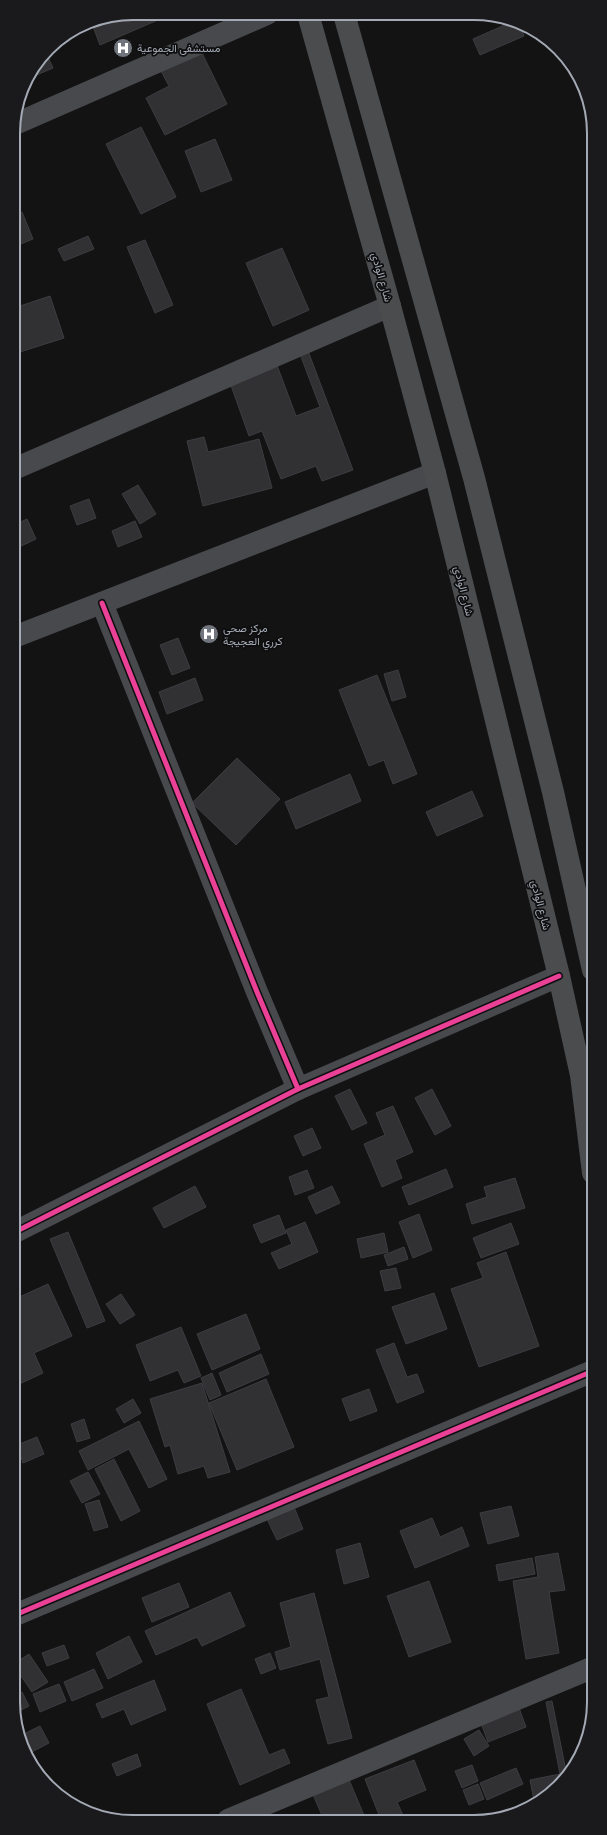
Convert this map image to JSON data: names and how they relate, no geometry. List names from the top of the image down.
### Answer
{
  "streets": {
    "main road": ["شارع الوادي"]
  },
  "places": {
    "hospital": ["مستشفى الجموعية", "مركز صحي كرري العجيجة"]
  }
}
